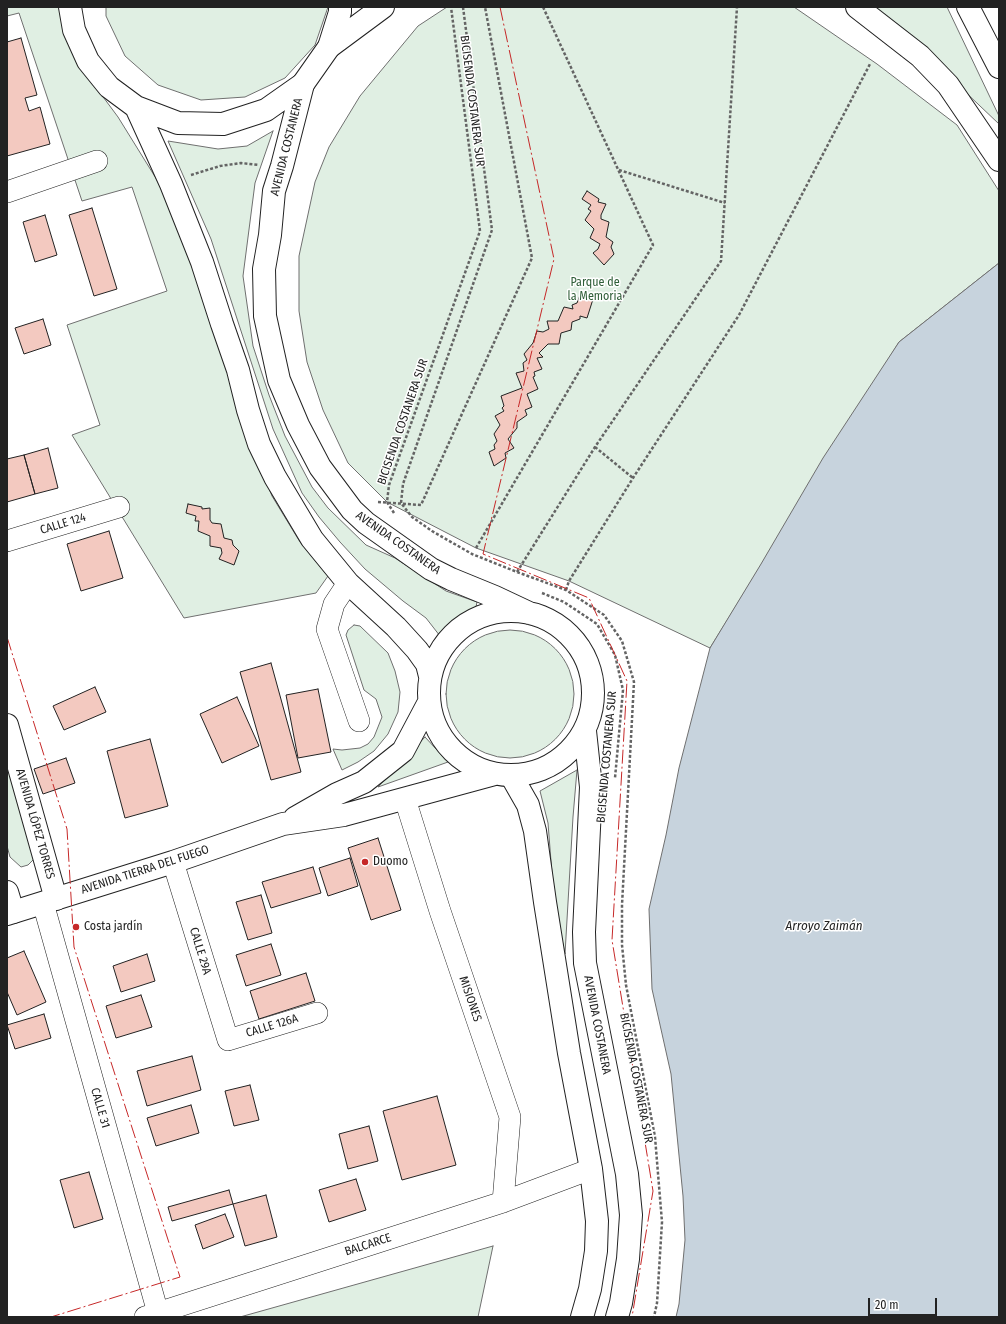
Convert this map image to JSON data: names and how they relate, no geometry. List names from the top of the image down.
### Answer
{
  "streets": {
    "main road": ["AVENIDA COSTANERA", "AVENIDA LÓPEZ TORRES", "AVENIDA TIERRA DEL FUEGO"],
    "street": [
      "CALLE 124",
      "CALLE 29A",
      "MISIONES",
      "CALLE 126A",
      "CALLE 31",
      "BALCARCE"
    ],
    "path": ["BICISENDA COSTANERA SUR"]
  },
  "crossings": [
    ["AVENIDA COSTANERA", "AVENIDA TIERRA DEL FUEGO"],
    ["AVENIDA LÓPEZ TORRES", "AVENIDA TIERRA DEL FUEGO"],
    ["AVENIDA LÓPEZ TORRES", "CALLE 31"],
    ["AVENIDA TIERRA DEL FUEGO", "CALLE 29A"],
    ["AVENIDA TIERRA DEL FUEGO", "MISIONES"],
    ["AVENIDA TIERRA DEL FUEGO", "CALLE 31"],
    ["CALLE 29A", "CALLE 126A"],
    ["MISIONES", "BALCARCE"],
    ["CALLE 31", "BALCARCE"]
  ],
  "water": ["Arroyo Zaimán"],
  "parks": ["Parque de la Memoria"],
  "places": ["Duomo", "Costa jardín"],
  "scale_bar": "20 m"
}
